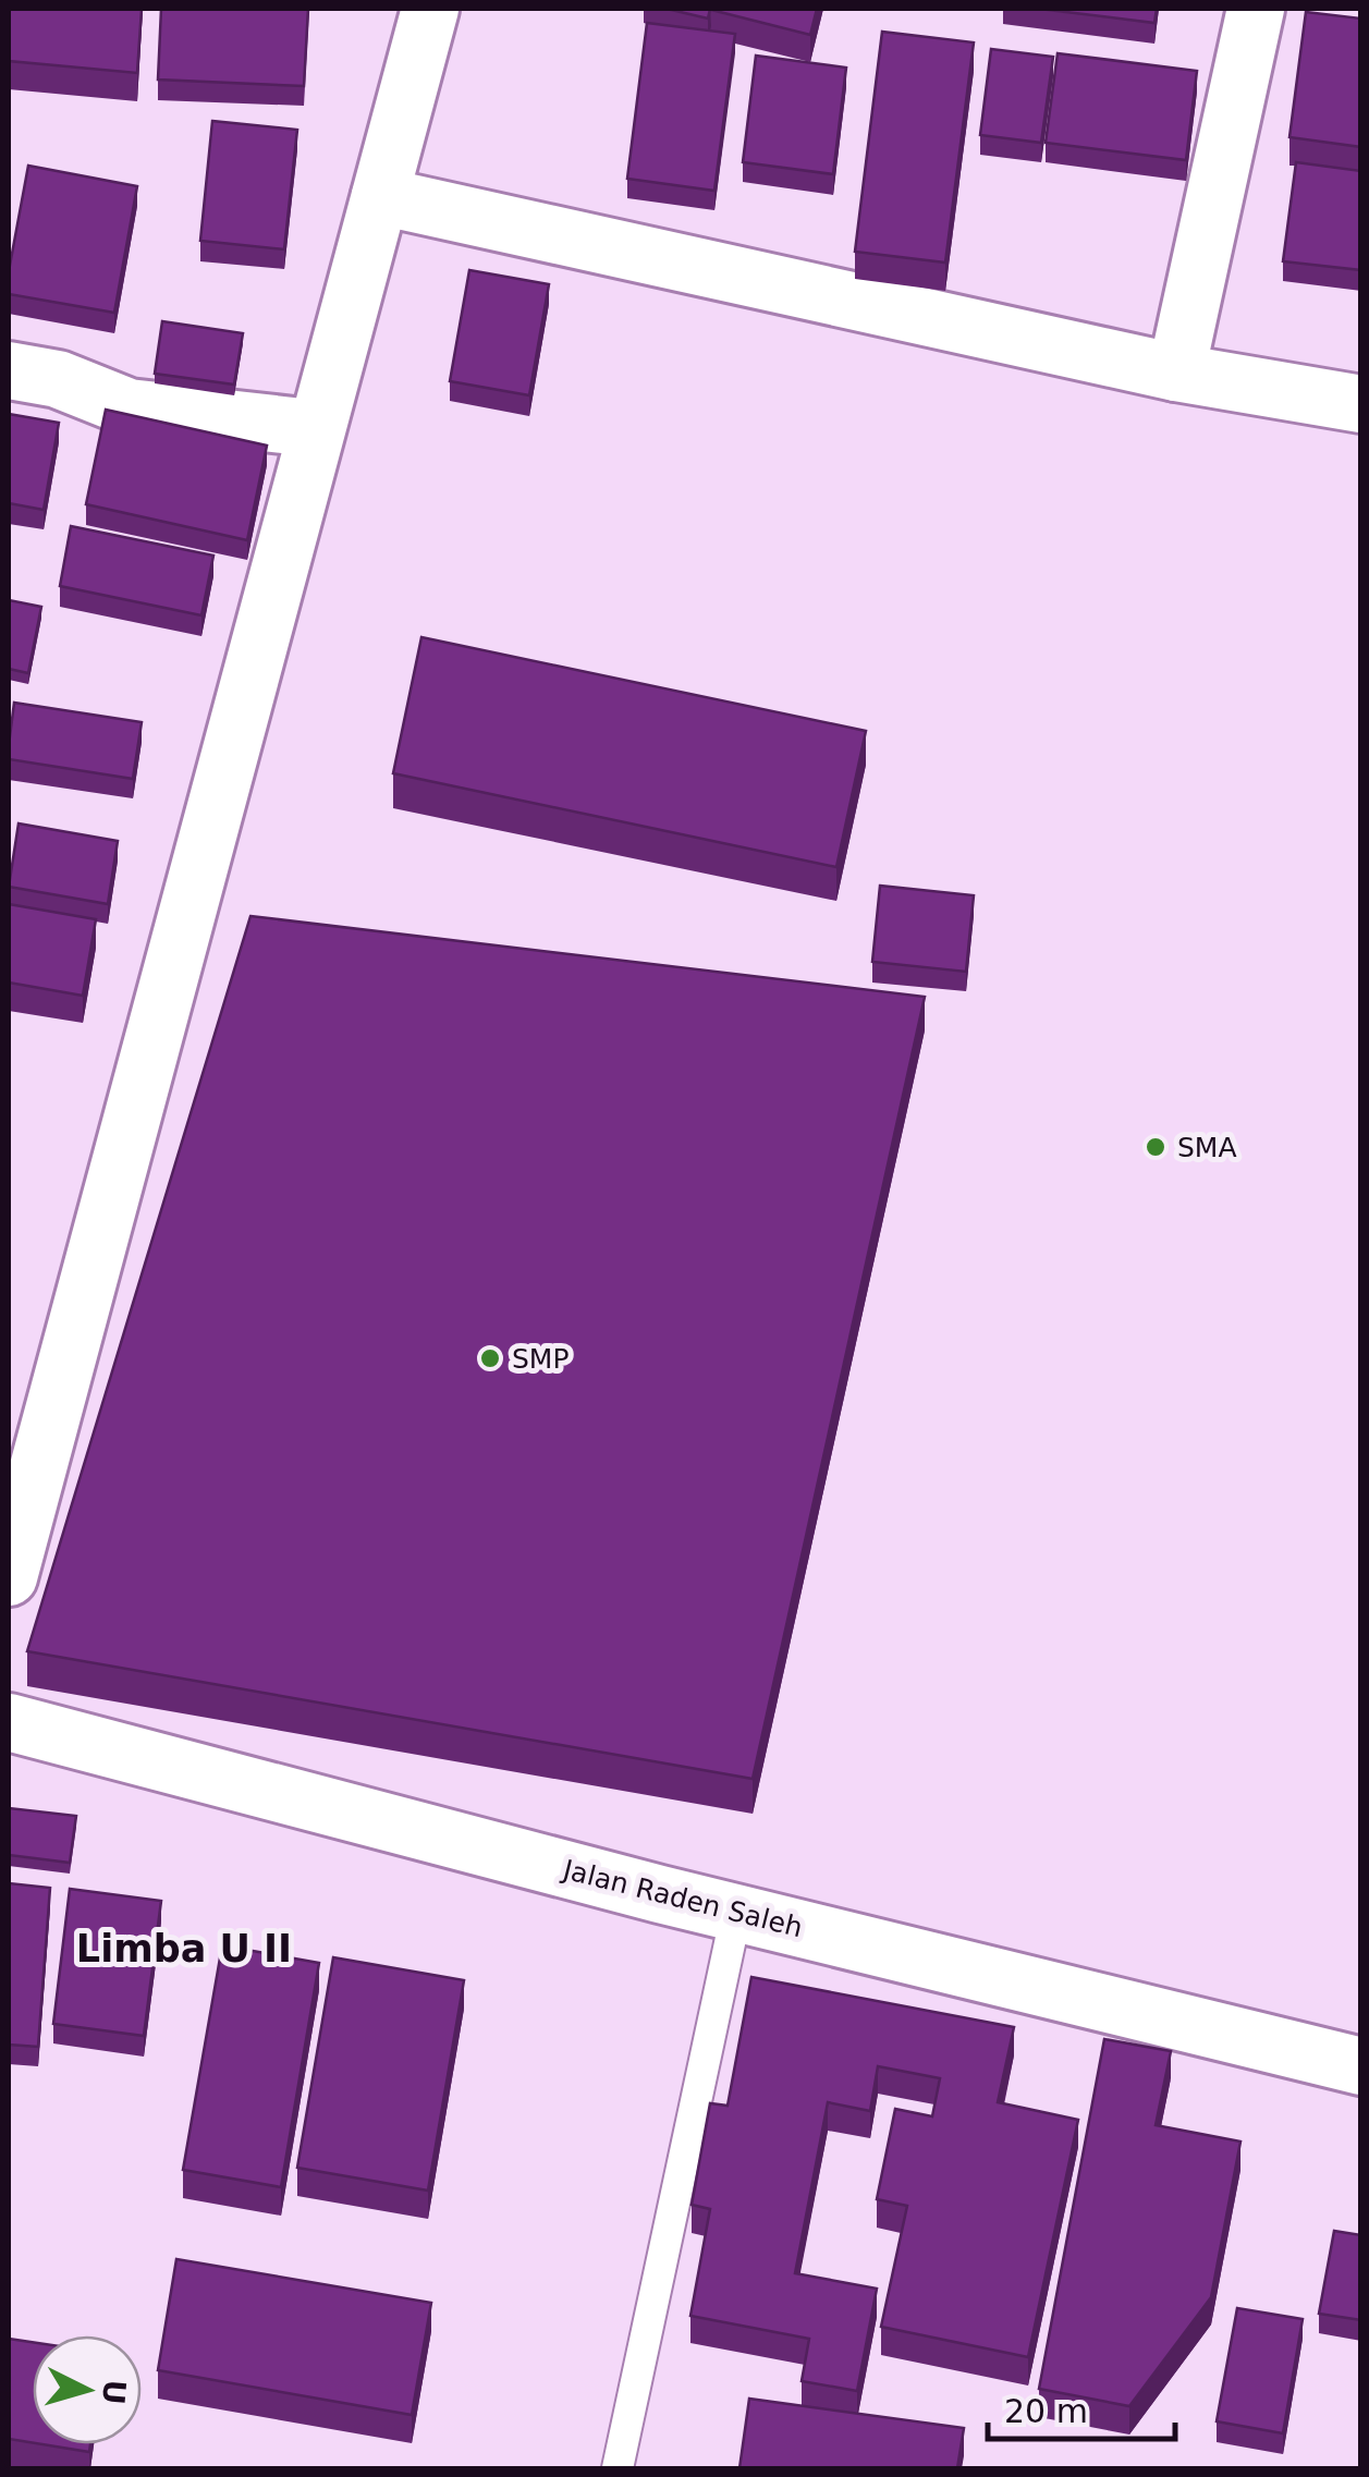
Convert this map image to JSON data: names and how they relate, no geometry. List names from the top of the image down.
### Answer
{
  "streets": {
    "street": ["Jalan Raden Saleh"]
  },
  "districts": ["Limba U II"],
  "places": ["SMA", "SMP"],
  "scale_bar": "20 m",
  "north": "right"
}
